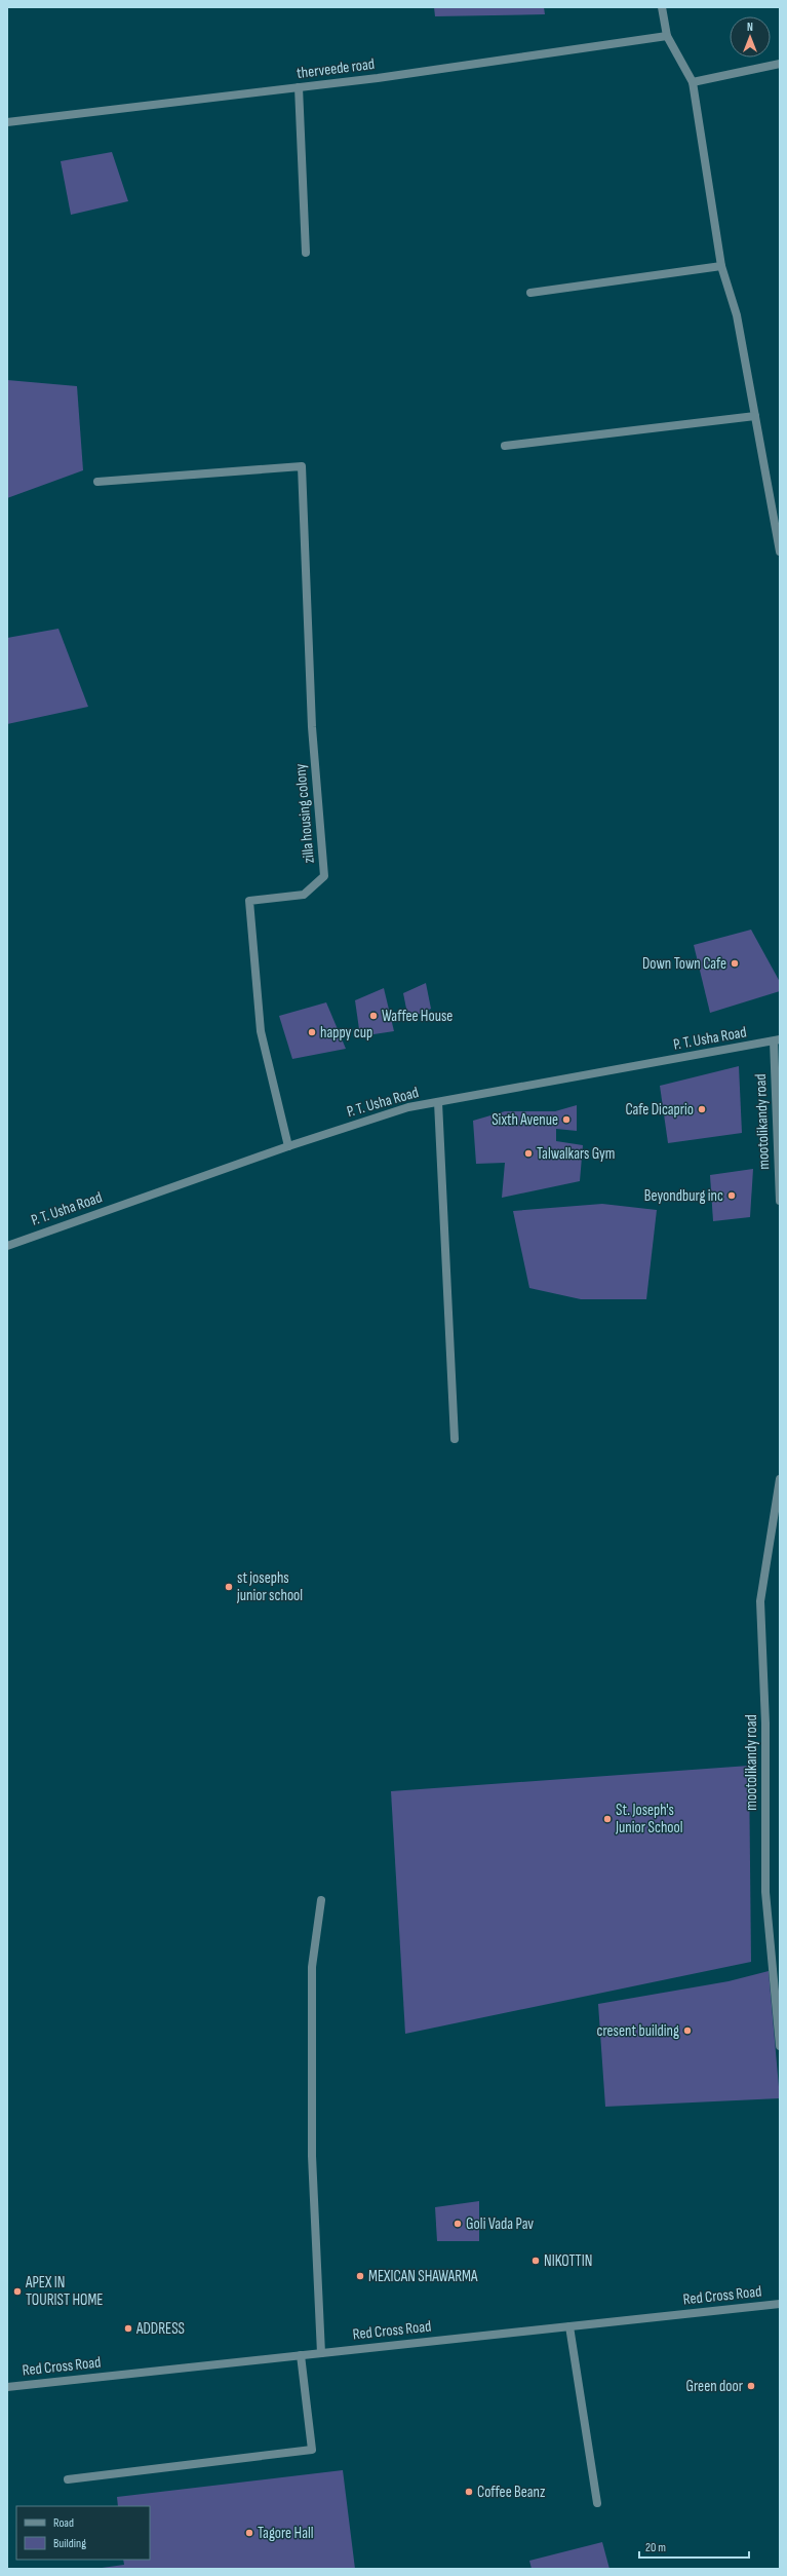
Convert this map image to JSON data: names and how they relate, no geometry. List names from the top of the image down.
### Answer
{
  "streets": {
    "street": [
      "therveede road",
      "zilla housing colony",
      "P. T. Usha Road",
      "mootolikandy road",
      "Red Cross Road"
    ]
  },
  "crossings": [
    ["zilla housing colony", "P. T. Usha Road"],
    ["P. T. Usha Road", "mootolikandy road"]
  ],
  "places": [
    "Down Town Cafe",
    "Waffee House",
    "happy cup",
    "Cafe Dicaprio",
    "Sixth Avenue",
    "Talwalkars Gym",
    "Beyondburg inc",
    "st josephs junior school",
    "St. Joseph's Junior School",
    "cresent building",
    "Goli Vada Pav",
    "NIKOTTIN",
    "MEXICAN SHAWARMA",
    "APEX IN TOURIST HOME",
    "ADDRESS",
    "Green door",
    "Coffee Beanz",
    "Tagore Hall"
  ],
  "legend": ["Road", "Building"],
  "scale_bar": "20 m",
  "north": "top"
}
